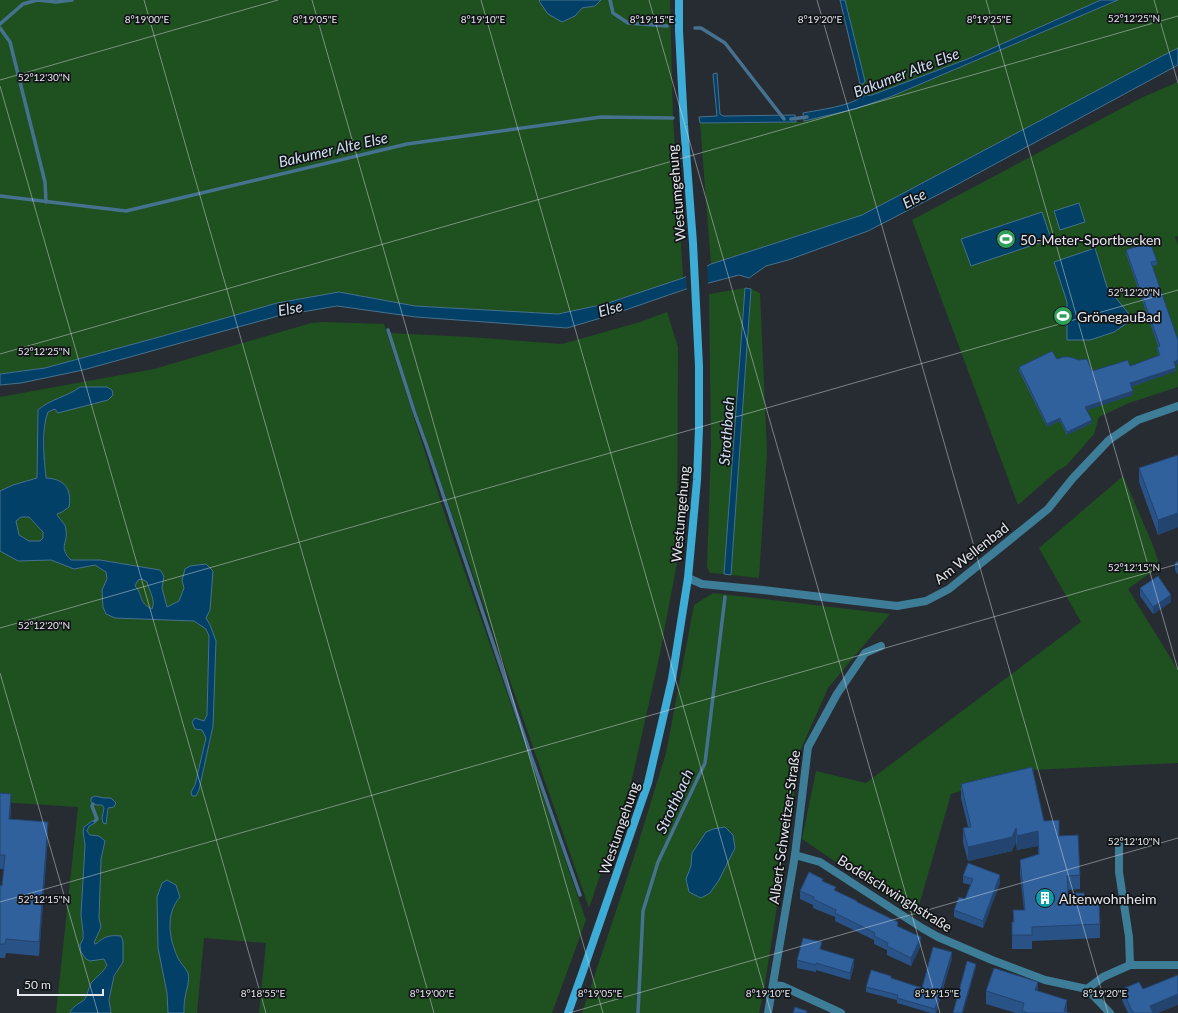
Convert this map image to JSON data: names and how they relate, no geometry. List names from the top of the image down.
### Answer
{
  "streets": {
    "main road": ["Westumgehung"],
    "street": ["Am Wellenbad", "Albert-Schweitzer-Straße", "Bodelschwinghstraße"]
  },
  "crossings": [
    ["Westumgehung", "Am Wellenbad"],
    ["Albert-Schweitzer-Straße", "Bodelschwinghstraße"]
  ],
  "water": ["Bakumer Alte Else", "Else", "Strothbach"],
  "places": {
    "sports": ["50-Meter-Sportbecken", "GrönegauBad"],
    "building": ["Altenwohnheim"]
  },
  "scale_bar": "50 m",
  "coordinates": [
    "52°12'25\"N",
    "8°19'00\"E",
    "8°19'05\"E",
    "8°19'10\"E",
    "8°19'15\"E",
    "8°19'20\"E",
    "8°19'25\"E",
    "52°12'30\"N",
    "52°12'20\"N",
    "52°12'15\"N",
    "52°12'10\"N",
    "8°18'55\"E"
  ]
}
